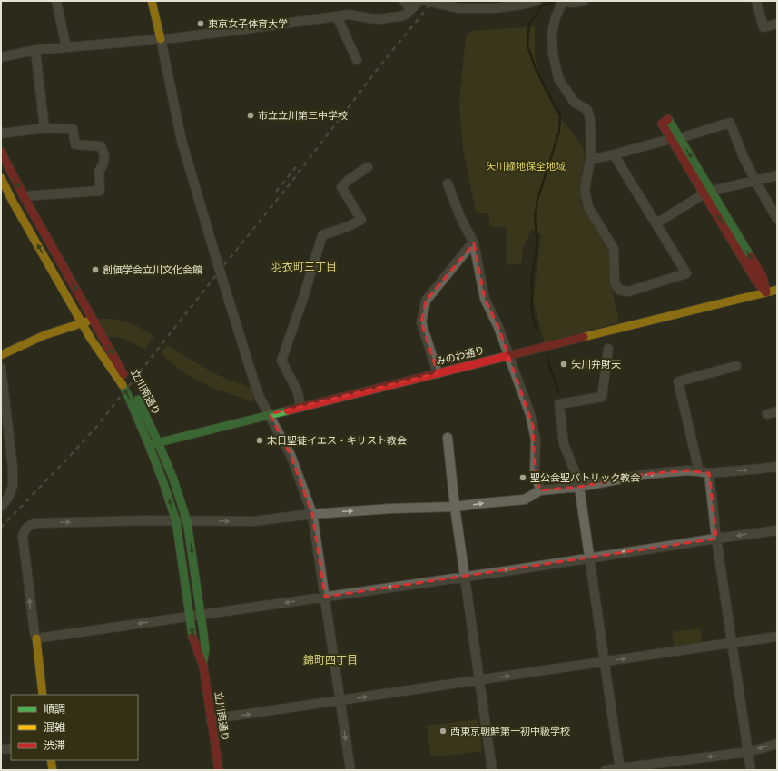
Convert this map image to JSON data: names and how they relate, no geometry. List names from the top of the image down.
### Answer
{
  "streets": {
    "street": ["みのわ通り", "立川南通り"]
  },
  "crossings": [
    ["みのわ通り", "立川南通り"]
  ],
  "districts": ["羽衣町三丁目", "錦町四丁目"],
  "parks": ["矢川緑地保全地域"],
  "places": [
    "東京女子体育大学",
    "市立立川第三中学校",
    "創価学会立川文化会館",
    "矢川弁財天",
    "末日聖徒イエス・キリスト教会",
    "聖公会聖パトリック教会",
    "西東京朝鮮第一初中級学校"
  ],
  "legend": ["順調", "混雑", "渋滞"]
}
